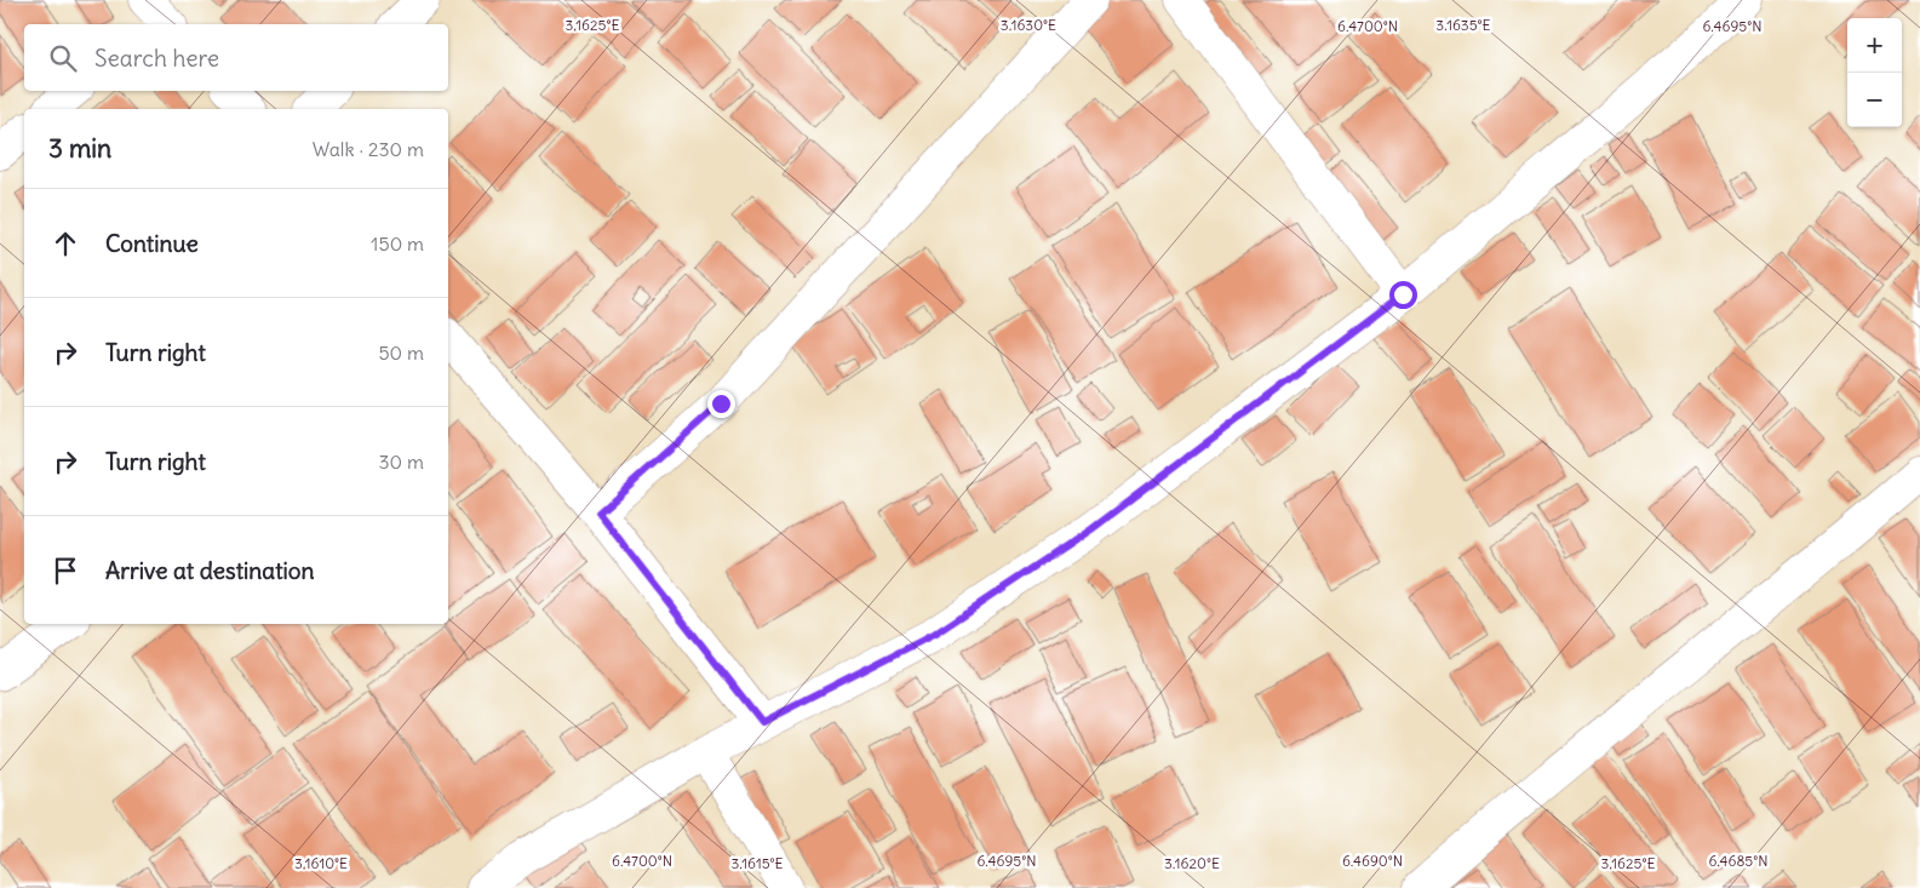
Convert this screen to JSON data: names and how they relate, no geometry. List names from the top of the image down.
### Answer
{
  "page": {
    "map_buttons": ["+", "−"],
    "search": "Search here",
    "heading": ["3 min", "Walk · 230 m"],
    "list": [
      ["Continue", "150 m"],
      ["Turn right", "50 m"],
      ["Turn right", "30 m"],
      "Arrive at destination"
    ]
  },
  "coordinates": [
    "3.1625°E",
    "3.1630°E",
    "3.1635°E",
    "6.4700°N",
    "6.4695°N",
    "6.4690°N",
    "6.4685°N",
    "3.1610°E",
    "3.1615°E",
    "3.1620°E"
  ]
}
